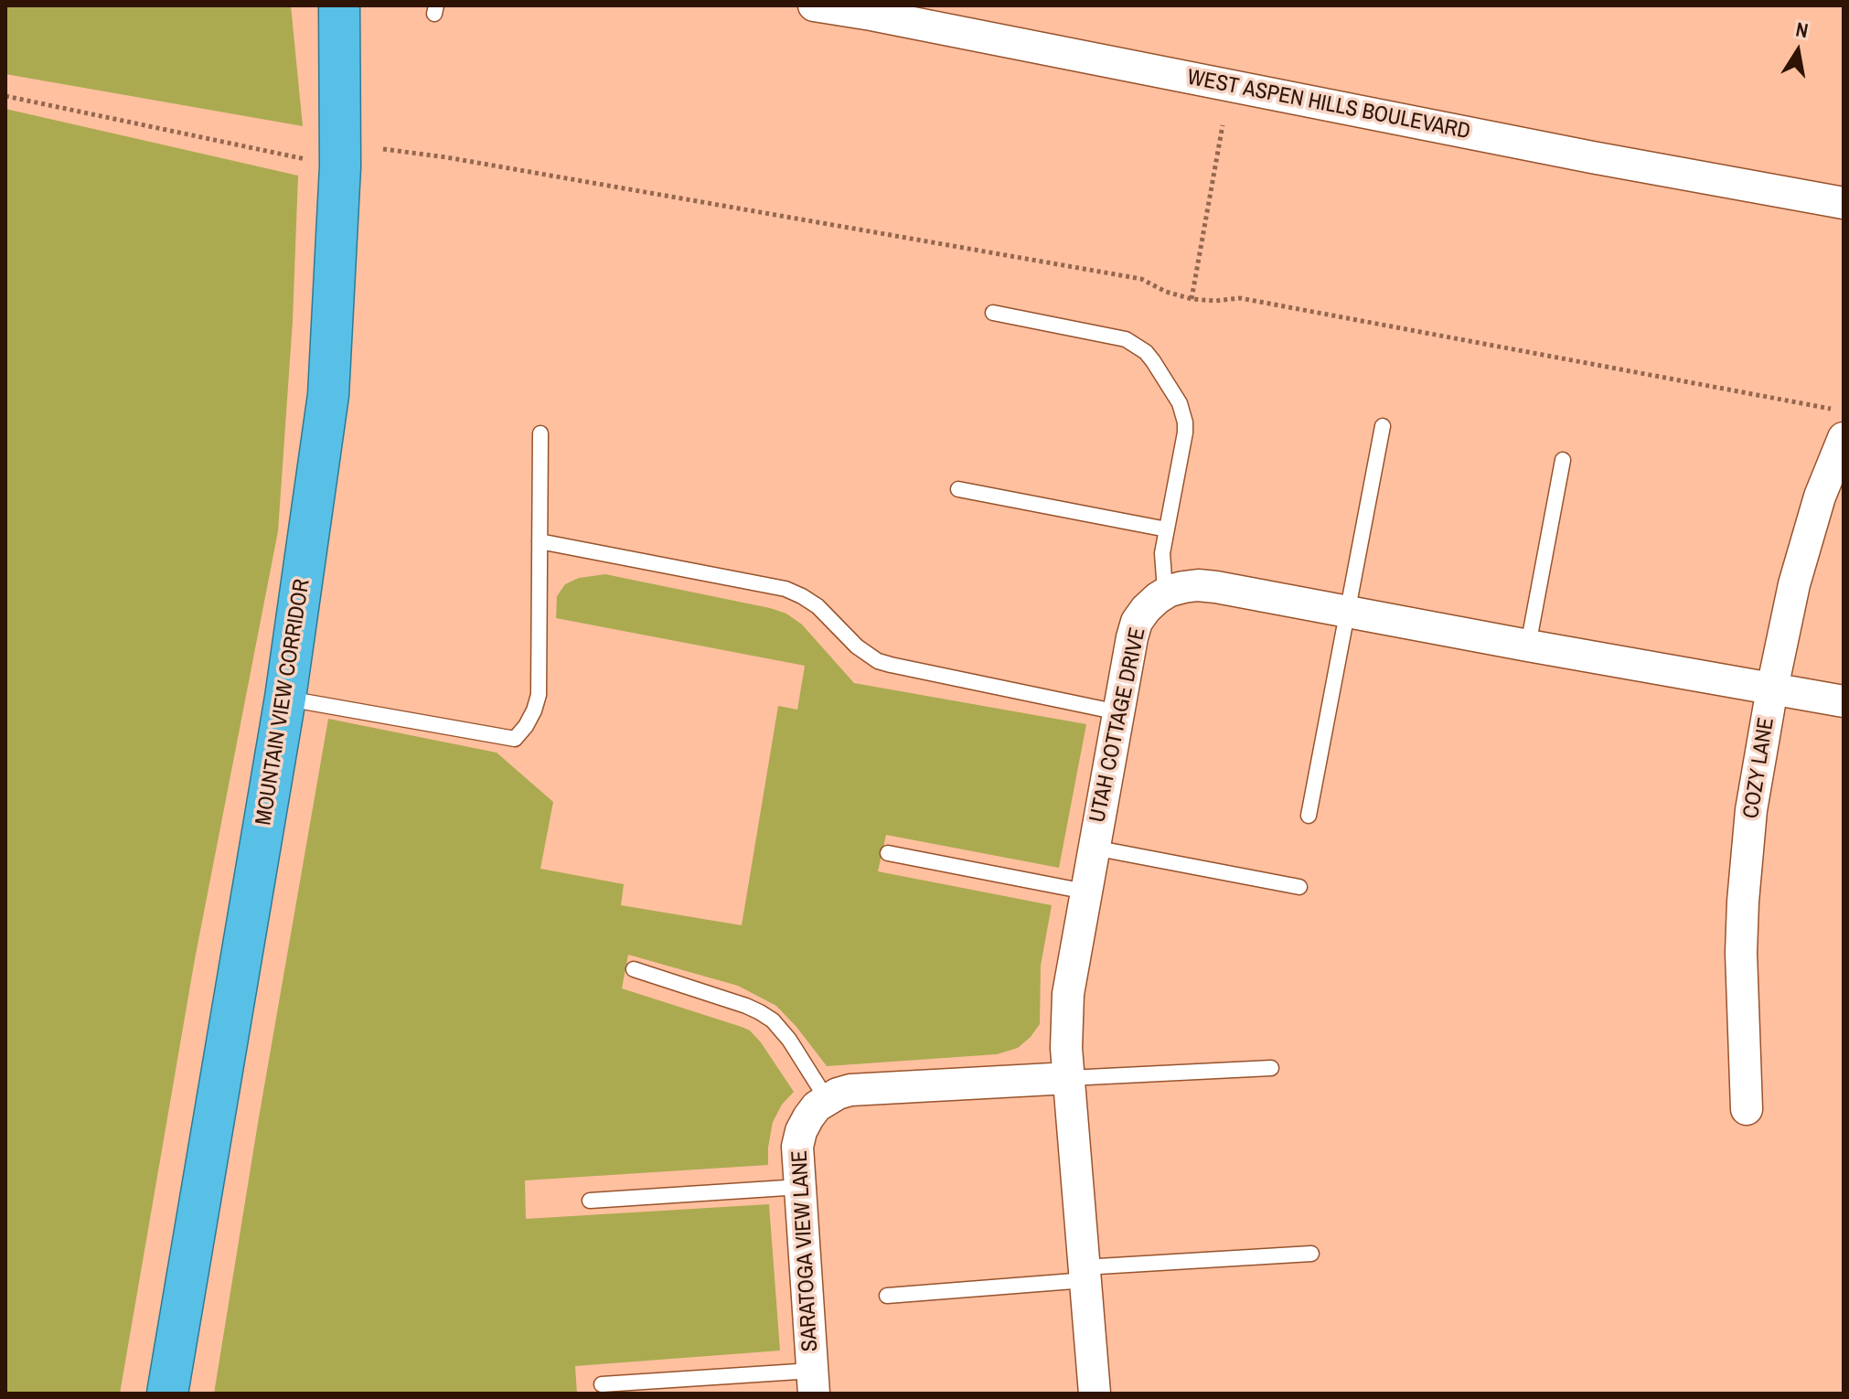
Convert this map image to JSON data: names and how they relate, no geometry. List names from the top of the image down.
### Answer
{
  "streets": {
    "highway": ["MOUNTAIN VIEW CORRIDOR"],
    "street": [
      "WEST ASPEN HILLS BOULEVARD",
      "UTAH COTTAGE DRIVE",
      "COZY LANE",
      "SARATOGA VIEW LANE"
    ]
  },
  "north": "top"
}
